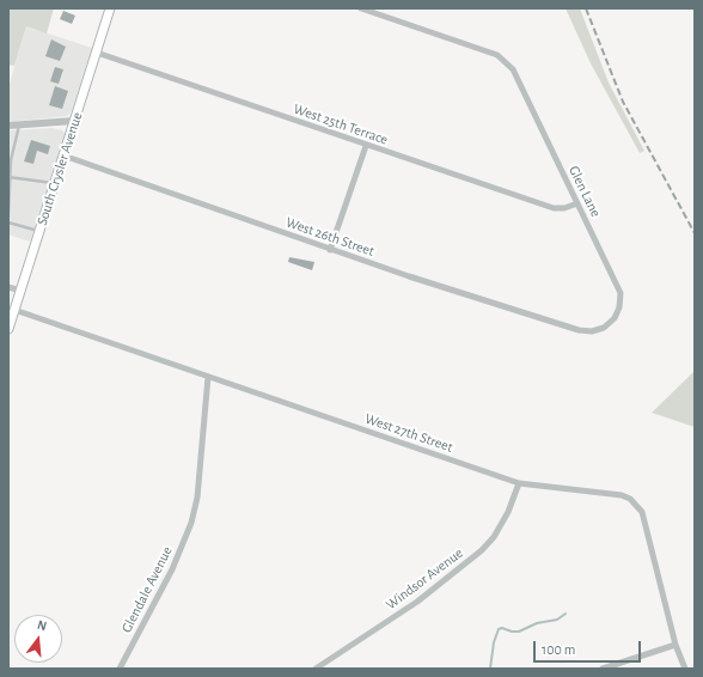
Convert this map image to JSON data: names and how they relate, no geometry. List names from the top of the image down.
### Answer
{
  "streets": {
    "main road": ["South Crysler Avenue"],
    "street": [
      "West 25th Terrace",
      "Glen Lane",
      "West 26th Street",
      "West 27th Street",
      "Windsor Avenue",
      "Glendale Avenue"
    ]
  },
  "crossings": [
    ["West 25th Terrace", "South Crysler Avenue"],
    ["West 25th Terrace", "Glen Lane"],
    ["South Crysler Avenue", "West 26th Street"],
    ["South Crysler Avenue", "West 27th Street"],
    ["Glen Lane", "West 26th Street"],
    ["West 27th Street", "Windsor Avenue"],
    ["West 27th Street", "Glendale Avenue"]
  ],
  "scale_bar": "100 m",
  "north": "top"
}
